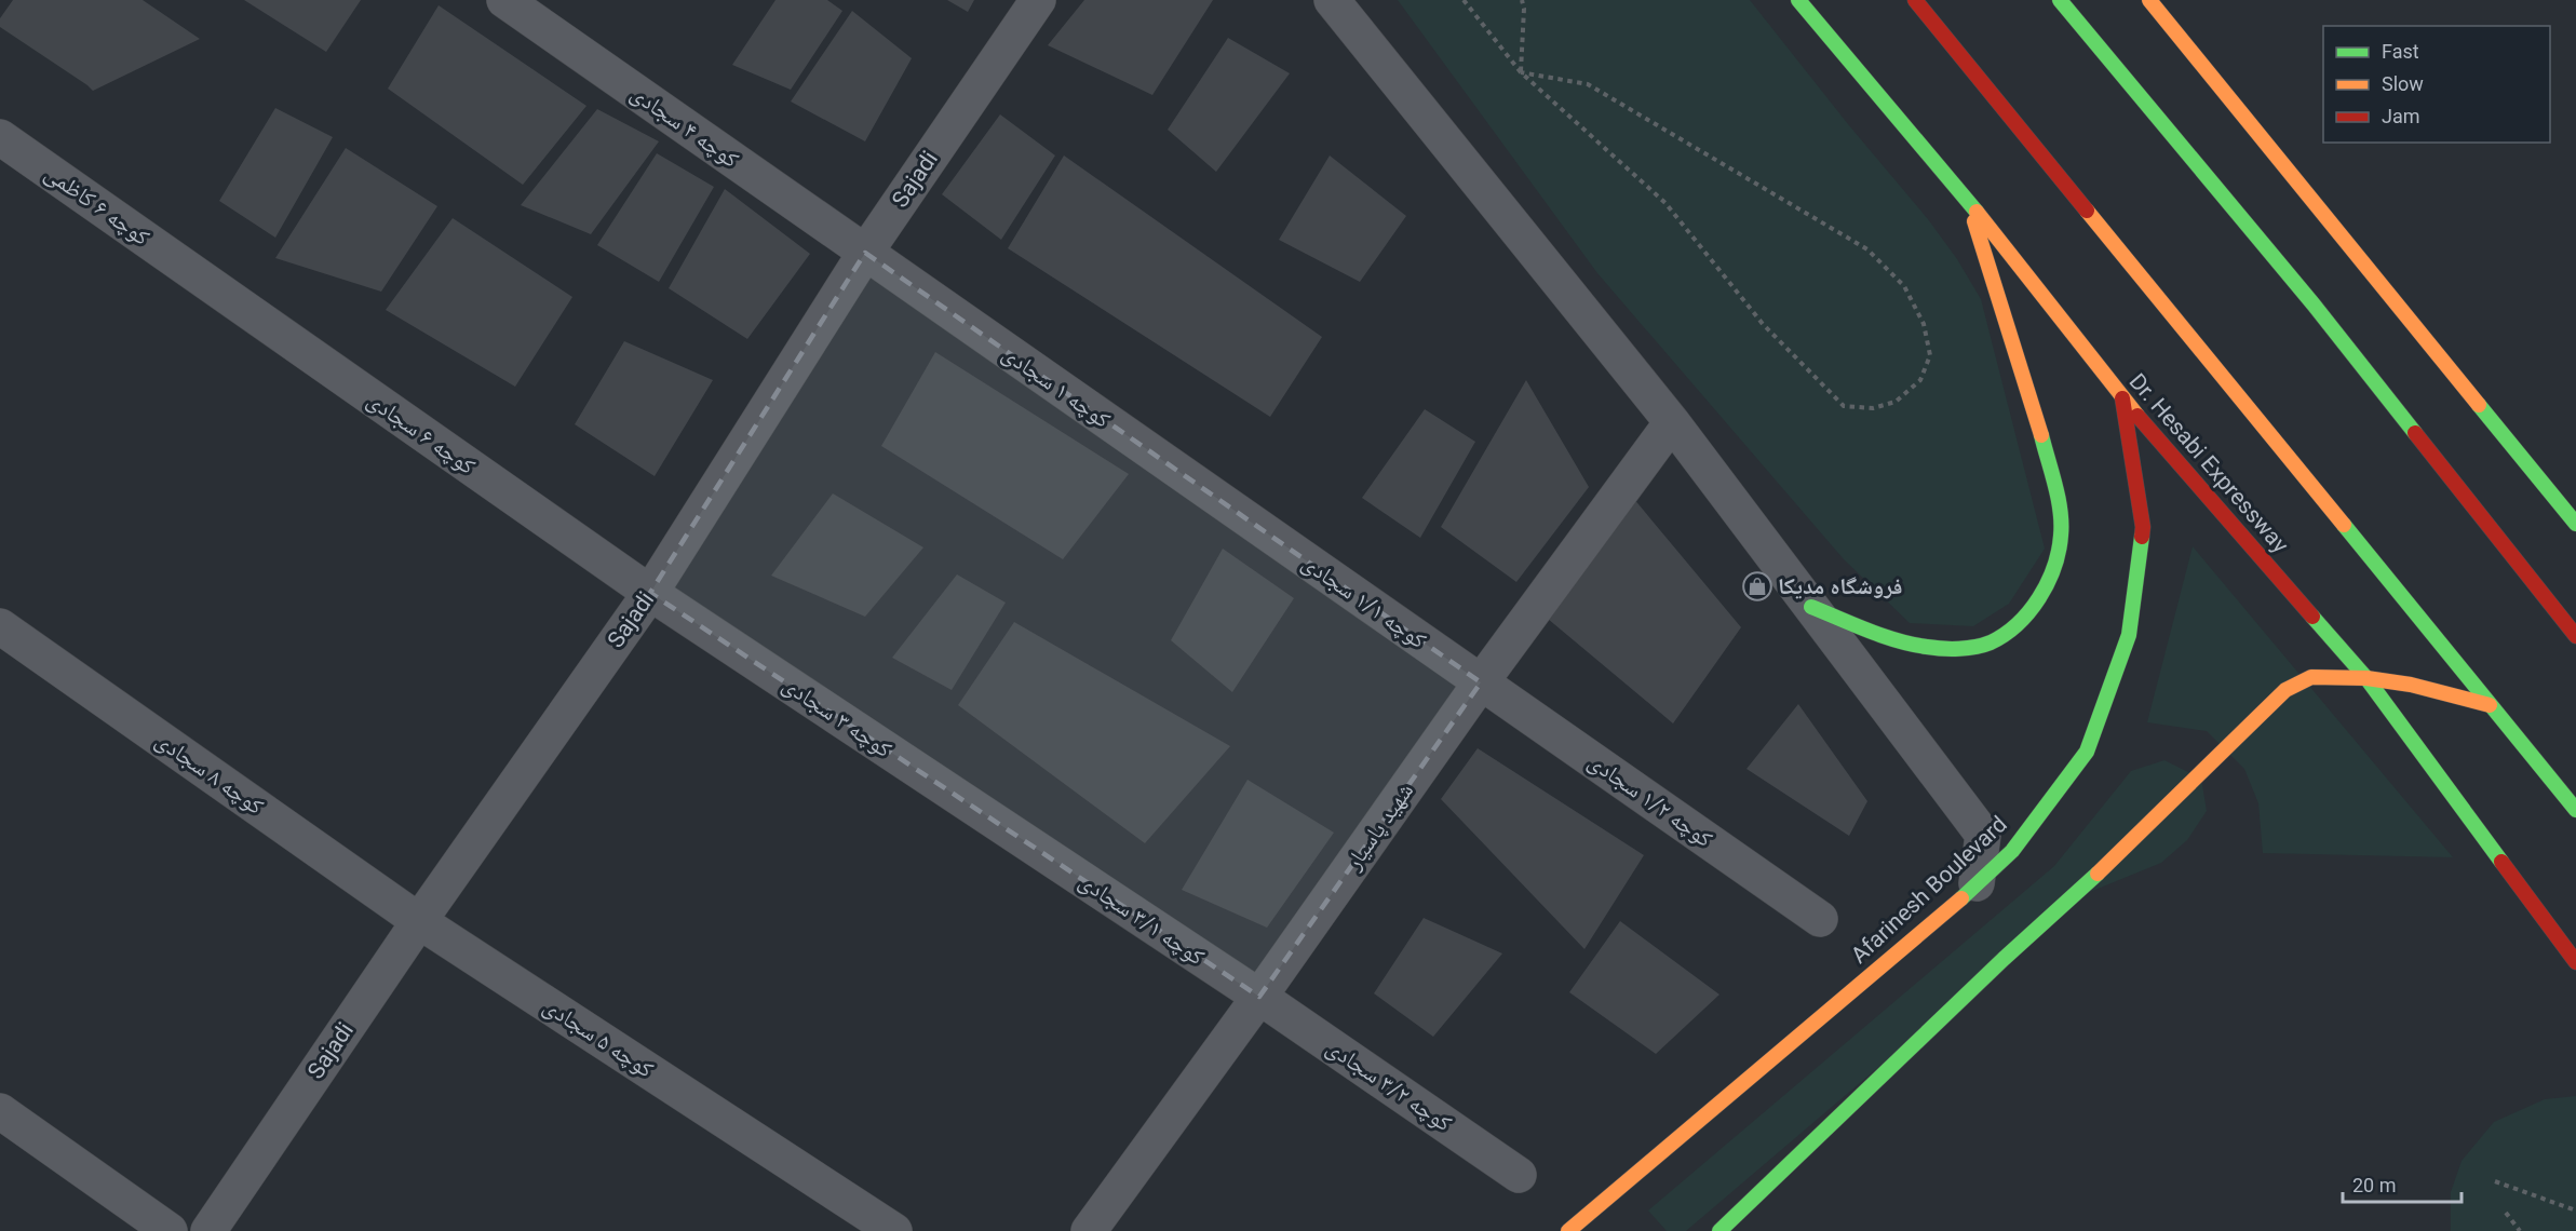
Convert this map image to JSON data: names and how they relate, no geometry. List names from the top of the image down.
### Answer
{
  "streets": {
    "main road": ["Dr. Hesabi Expressway", "Afarinesh Boulevard"],
    "street": [
      "کوچه ۴ سجادی",
      "Sajadi",
      "کوچه ۶ کاظمی",
      "کوچه ۱ سجادی",
      "کوچه ۶ سجادی",
      "کوچه ۱/۱ سجادی",
      "کوچه ۳ سجادی",
      "کوچه ۸ سجادی",
      "کوچه ۱/۲ سجادی",
      "شهید پاسیار",
      "کوچه ۳/۱ سجادی",
      "کوچه ۵ سجادی",
      "کوچه ۳/۲ سجادی"
    ]
  },
  "crossings": [
    ["کوچه ۴ سجادی", "Sajadi"],
    ["کوچه ۴ سجادی", "کوچه ۱ سجادی"],
    ["Sajadi", "کوچه ۱ سجادی"],
    ["Sajadi", "کوچه ۶ سجادی"],
    ["Sajadi", "کوچه ۳ سجادی"],
    ["Sajadi", "کوچه ۸ سجادی"],
    ["Sajadi", "کوچه ۵ سجادی"],
    ["کوچه ۶ کاظمی", "کوچه ۶ سجادی"],
    ["کوچه ۱ سجادی", "کوچه ۱/۱ سجادی"],
    ["کوچه ۶ سجادی", "کوچه ۳ سجادی"],
    ["Dr. Hesabi Expressway", "Afarinesh Boulevard"],
    ["کوچه ۱/۱ سجادی", "کوچه ۱/۲ سجادی"],
    ["کوچه ۱/۱ سجادی", "شهید پاسیار"],
    ["کوچه ۳ سجادی", "کوچه ۳/۱ سجادی"],
    ["کوچه ۸ سجادی", "کوچه ۵ سجادی"],
    ["کوچه ۱/۲ سجادی", "شهید پاسیار"],
    ["شهید پاسیار", "کوچه ۳/۱ سجادی"],
    ["شهید پاسیار", "کوچه ۳/۲ سجادی"],
    ["کوچه ۳/۱ سجادی", "کوچه ۳/۲ سجادی"]
  ],
  "places": {
    "shop": ["فروشگاه مدیکا"]
  },
  "legend": ["Fast", "Slow", "Jam"],
  "scale_bar": "20 m"
}
